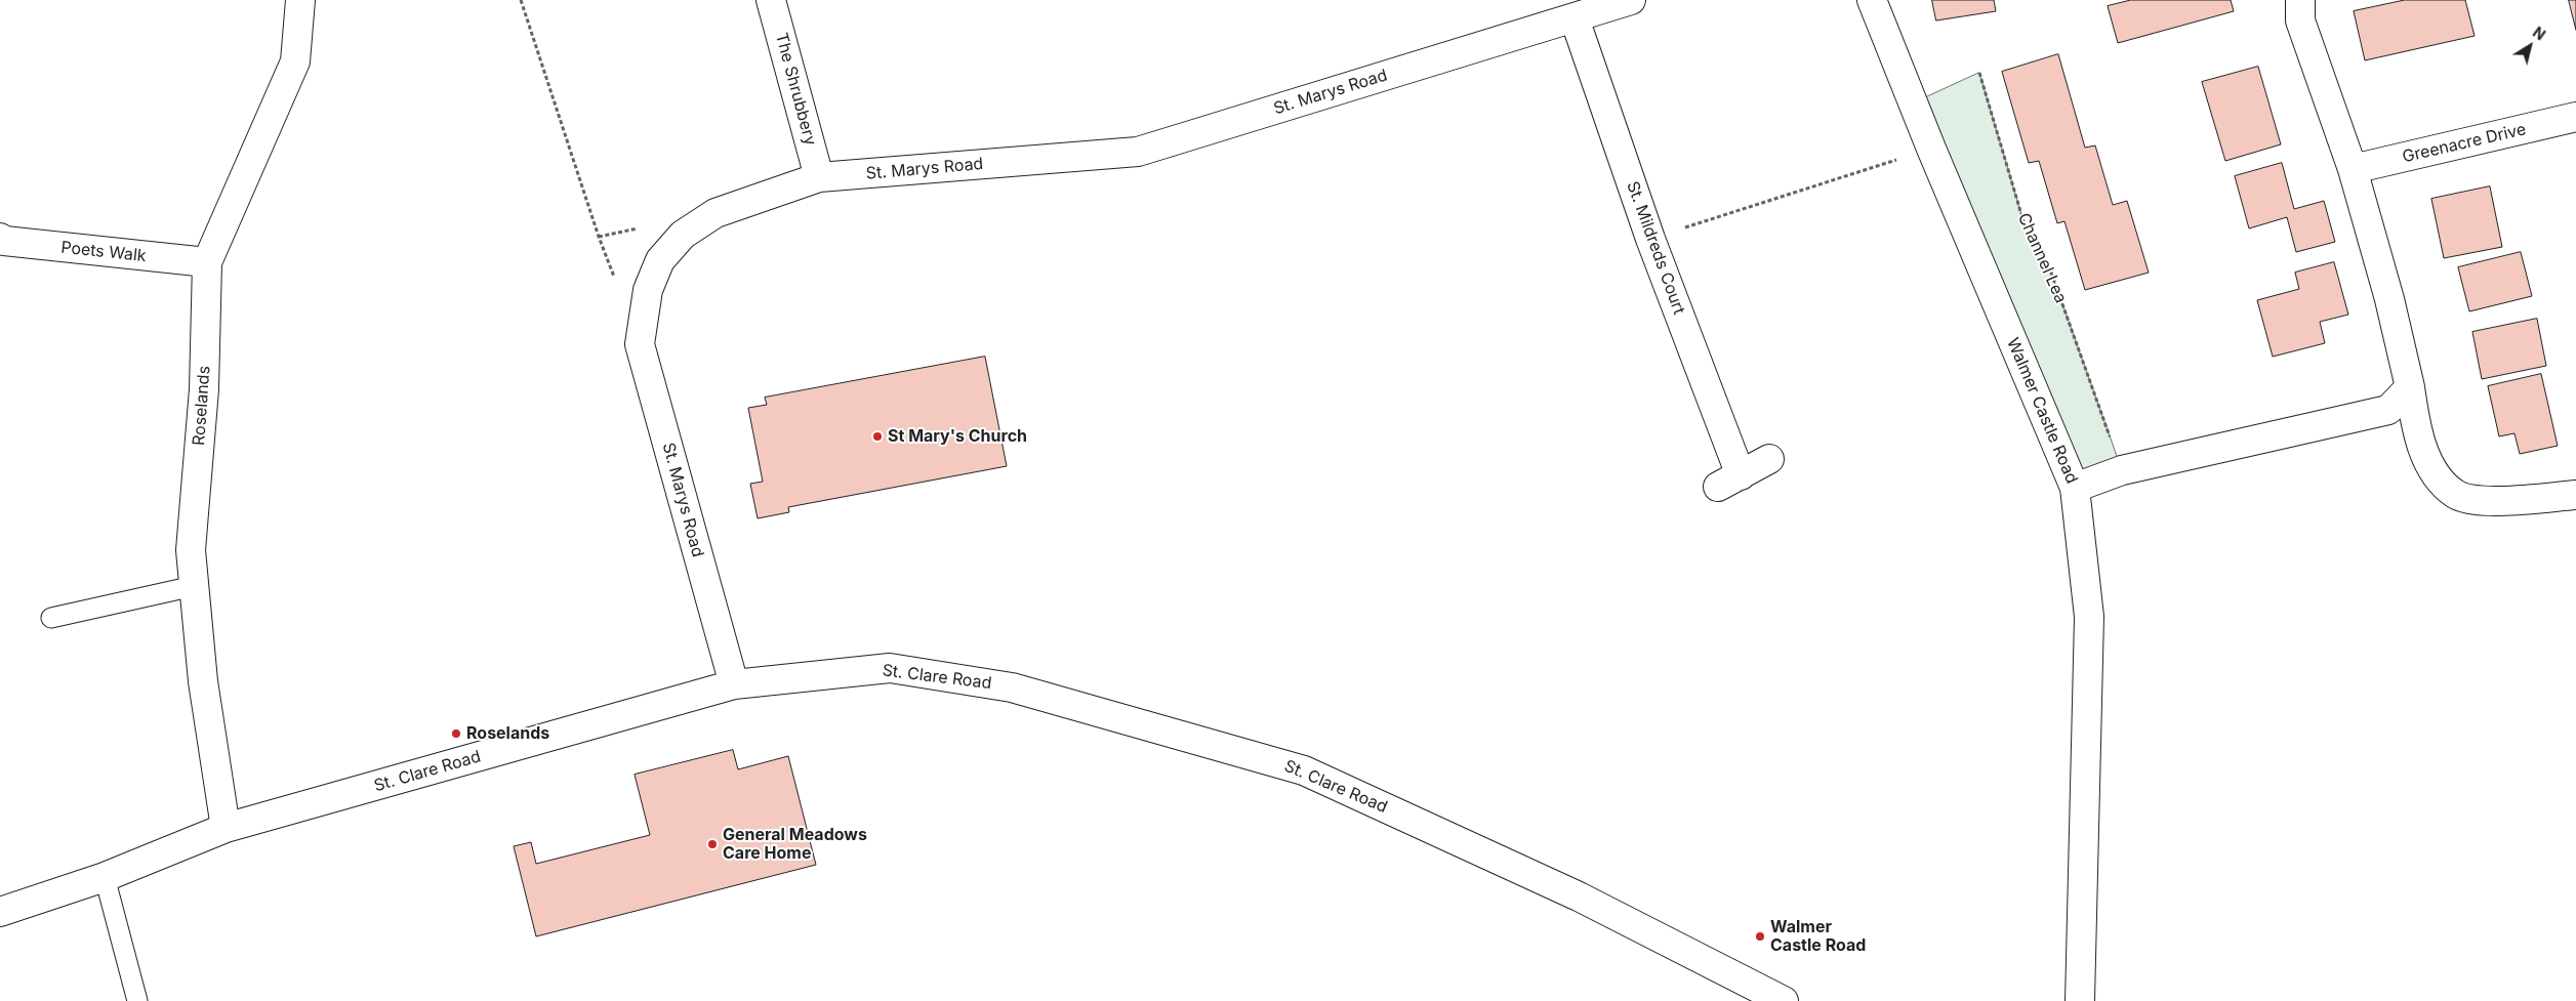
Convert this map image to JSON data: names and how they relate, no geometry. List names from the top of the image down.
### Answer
{
  "streets": {
    "street": [
      "The Shrubbery",
      "St. Marys Road",
      "Greenacre Drive",
      "St. Mildreds Court",
      "Poets Walk",
      "Roselands",
      "Walmer Castle Road",
      "St. Clare Road"
    ],
    "path": ["Channel Lea"]
  },
  "crossings": [
    ["The Shrubbery", "St. Marys Road"],
    ["St. Marys Road", "St. Mildreds Court"],
    ["St. Marys Road", "St. Clare Road"],
    ["Poets Walk", "Roselands"],
    ["Roselands", "St. Clare Road"]
  ],
  "places": [
    "St Mary's Church",
    "Roselands",
    "General Meadows Care Home",
    "Walmer Castle Road"
  ],
  "north": "top right"
}
